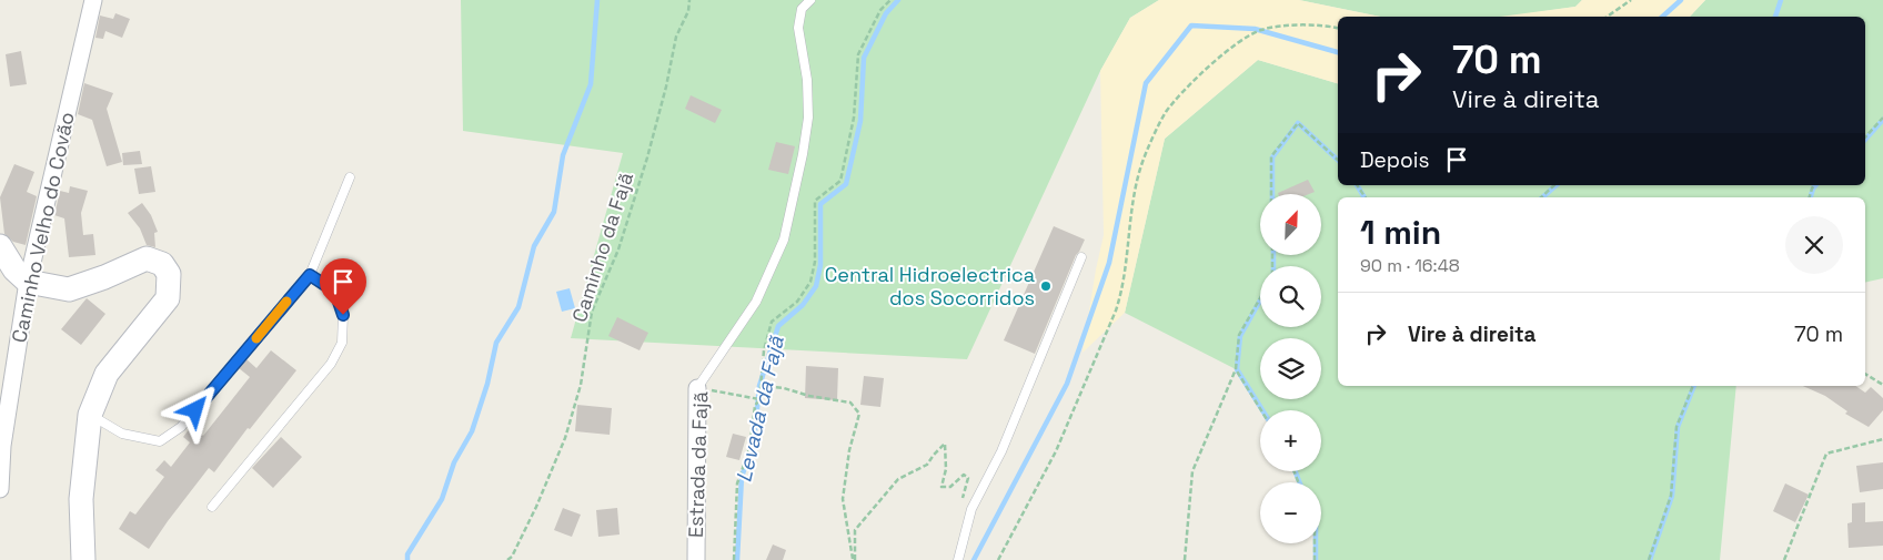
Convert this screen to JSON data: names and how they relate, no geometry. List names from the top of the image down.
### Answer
{
  "streets": {
    "street": ["Caminho Velho do Covão", "Estrada da Fajã"],
    "path": ["Caminho da Fajã"]
  },
  "water": ["Levada da Fajã"],
  "places": ["Central Hidroelectrica dos Socorridos"],
  "north": "top right",
  "page": {
    "turn": ["70 m", "Vire à direita"],
    "then": "Depois",
    "map_buttons": ["+", "−"],
    "heading": ["1 min", "90 m · 16:48"],
    "list": [
      {
        "name": "Vire à direita",
        "value": "70 m"
      }
    ]
  }
}
